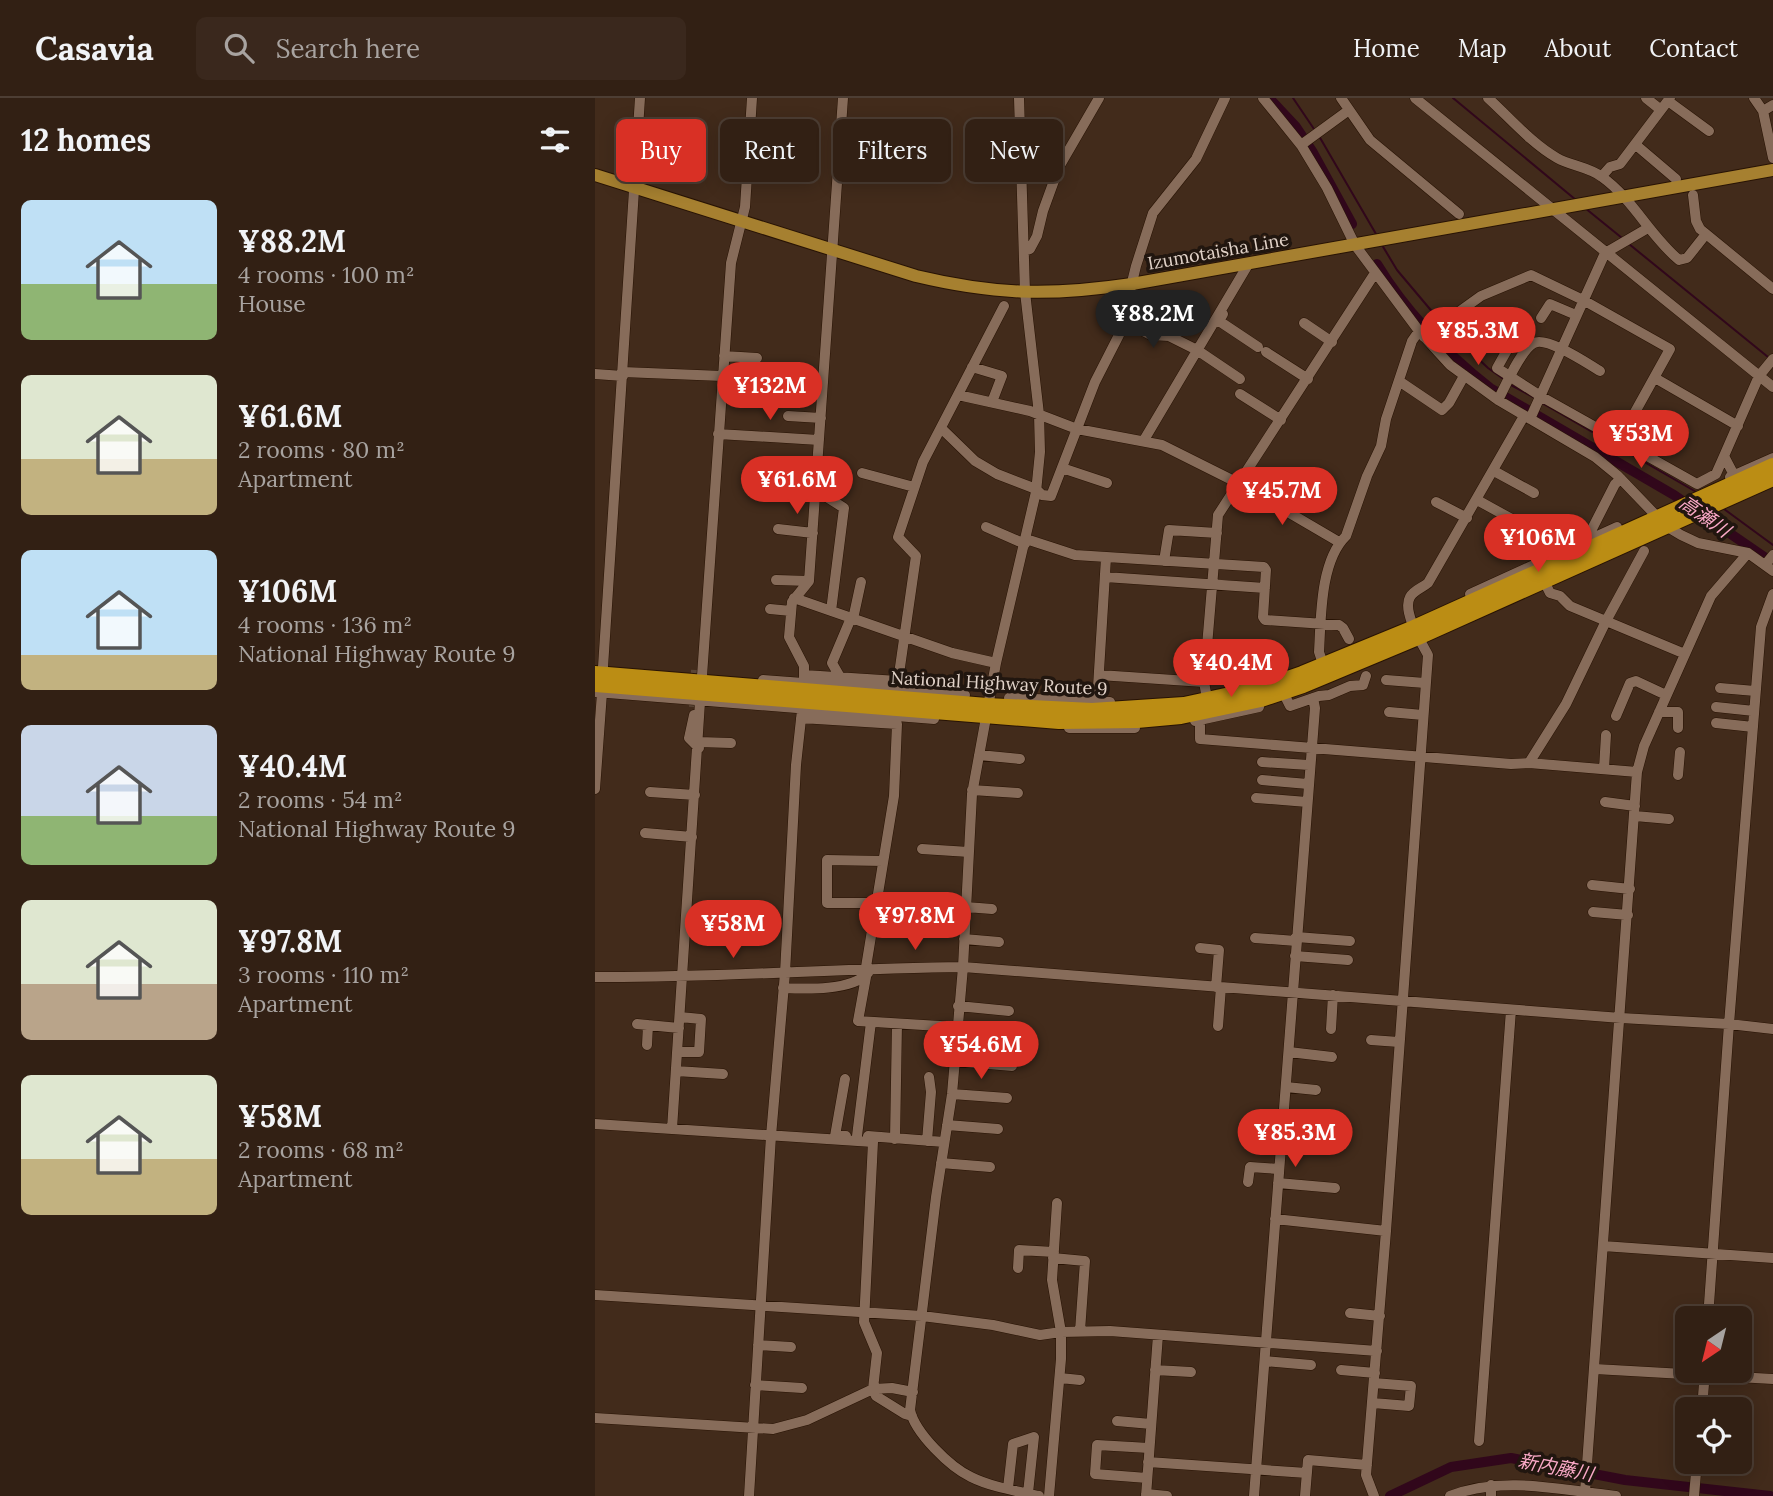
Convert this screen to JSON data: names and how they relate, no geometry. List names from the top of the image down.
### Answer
{
  "streets": {
    "highway": ["National Highway Route 9"],
    "main road": ["Izumotaisha Line"]
  },
  "water": ["高瀬川", "新内藤川"],
  "north": "bottom left",
  "page": {
    "header": "Casavia",
    "search": "Search here",
    "nav": [
      "Home",
      "Map",
      "About",
      "Contact"
    ],
    "heading": "12 homes",
    "chip": [
      "Buy",
      "Rent",
      "Filters",
      "New"
    ],
    "list": [
      {
        "name": "¥88.2M",
        "note": "4 rooms · 100 m² · House"
      },
      {
        "name": "¥61.6M",
        "note": "2 rooms · 80 m² · Apartment"
      },
      {
        "name": "¥106M",
        "note": "4 rooms · 136 m² · National Highway Route 9"
      },
      {
        "name": "¥40.4M",
        "note": "2 rooms · 54 m² · National Highway Route 9"
      },
      {
        "name": "¥97.8M",
        "note": "3 rooms · 110 m² · Apartment"
      },
      {
        "name": "¥58M",
        "note": "2 rooms · 68 m² · Apartment"
      }
    ],
    "price": [
      "¥88.2M",
      "¥85.3M",
      "¥132M",
      "¥53M",
      "¥61.6M",
      "¥45.7M",
      "¥106M",
      "¥40.4M",
      "¥97.8M",
      "¥58M",
      "¥54.6M",
      "¥85.3M"
    ]
  }
}
